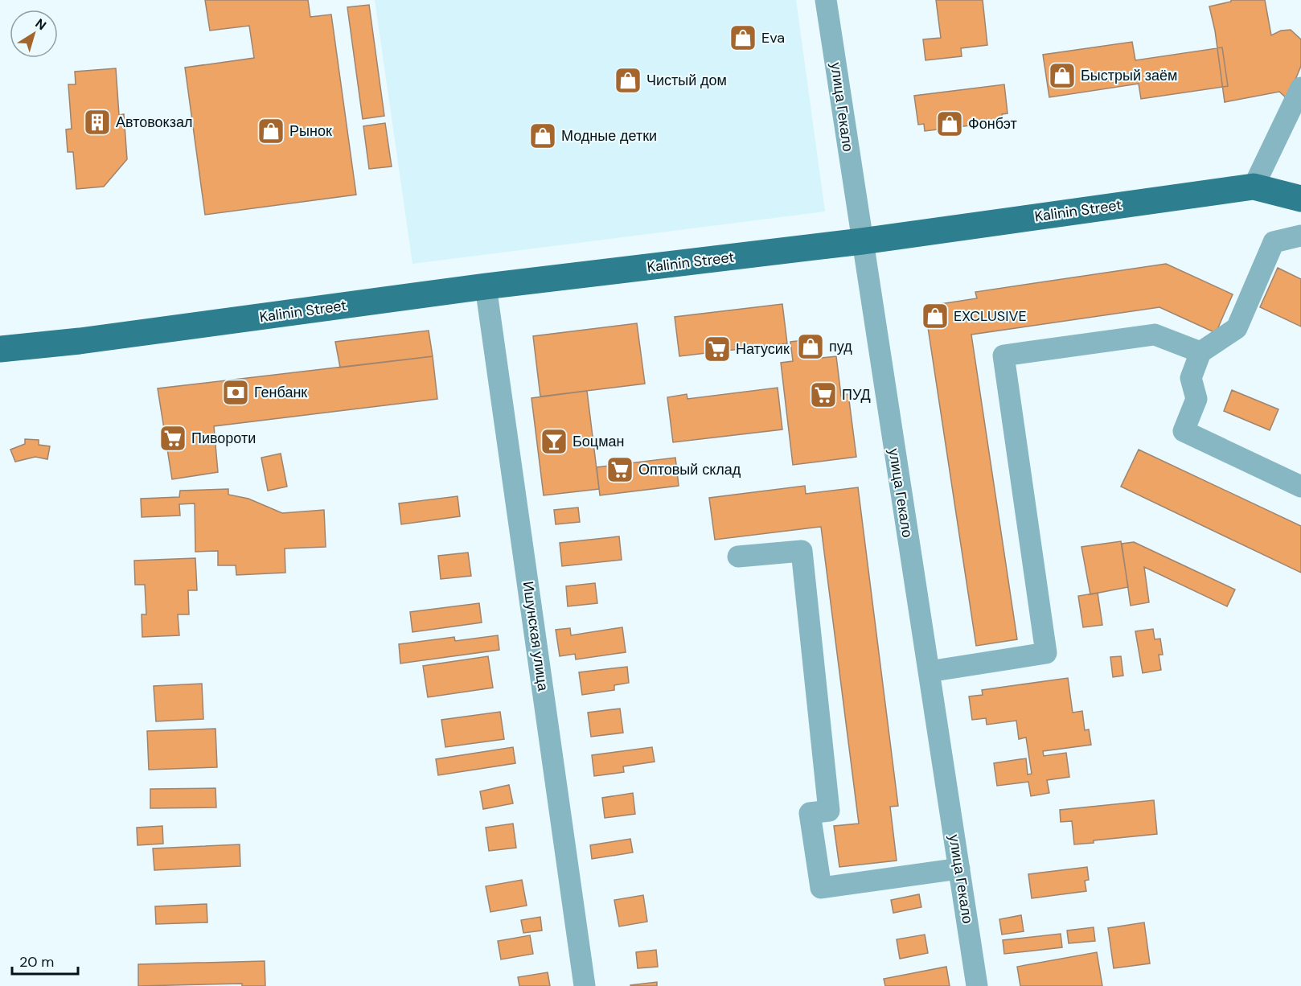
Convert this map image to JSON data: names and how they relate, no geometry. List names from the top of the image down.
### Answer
{
  "streets": {
    "main road": ["Kalinin Street"],
    "street": ["улица Гекало", "Ишунская улица"]
  },
  "crossings": [
    ["улица Гекало", "Kalinin Street"],
    ["Kalinin Street", "Ишунская улица"]
  ],
  "places": {
    "shop": [
      "Eva",
      "Быстрый заём",
      "Чистый дом",
      "Фонбэт",
      "Рынок",
      "Модные детки",
      "EXCLUSIVE",
      "пуд"
    ],
    "building": ["Автовокзал"],
    "supermarket": [
      "Натусик",
      "ПУД",
      "Пивороти",
      "Оптовый склад"
    ],
    "bank": ["Генбанк"],
    "bar": ["Боцман"]
  },
  "scale_bar": "20 m",
  "north": "top right"
}
